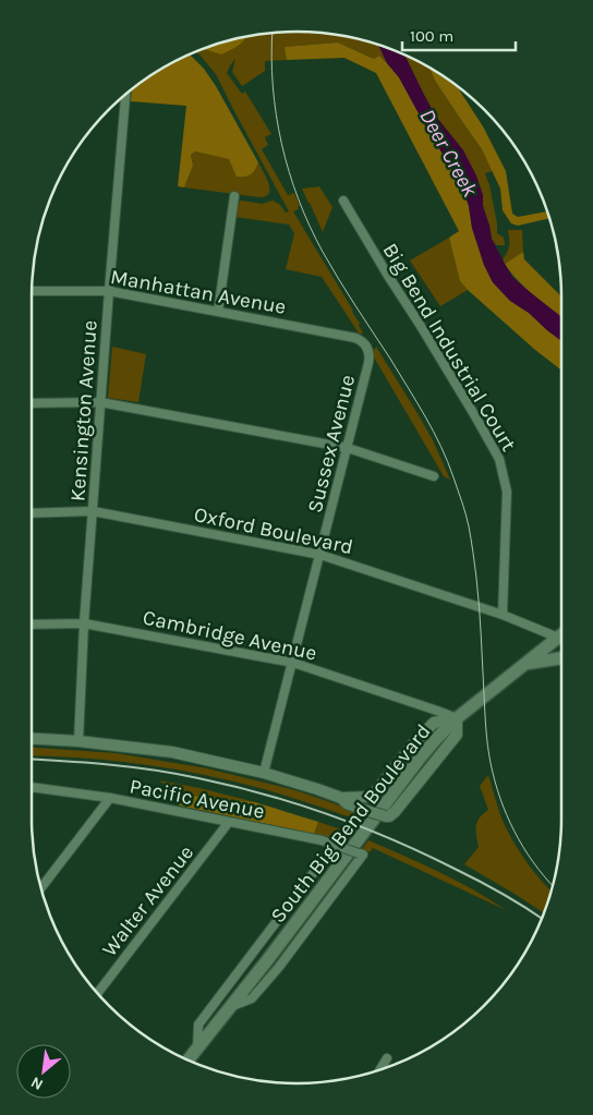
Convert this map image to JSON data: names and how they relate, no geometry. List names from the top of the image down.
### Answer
{
  "streets": {
    "main road": ["South Big Bend Boulevard"],
    "street": [
      "Manhattan Avenue",
      "Big Bend Industrial Court",
      "Kensington Avenue",
      "Sussex Avenue",
      "Oxford Boulevard",
      "Cambridge Avenue",
      "Pacific Avenue",
      "Walter Avenue"
    ]
  },
  "crossings": [
    ["Manhattan Avenue", "Kensington Avenue"],
    ["Manhattan Avenue", "Sussex Avenue"],
    ["Big Bend Industrial Court", "Oxford Boulevard"],
    ["Kensington Avenue", "Oxford Boulevard"],
    ["Kensington Avenue", "Cambridge Avenue"],
    ["Sussex Avenue", "Oxford Boulevard"],
    ["Sussex Avenue", "Cambridge Avenue"],
    ["Oxford Boulevard", "South Big Bend Boulevard"],
    ["Cambridge Avenue", "South Big Bend Boulevard"],
    ["Pacific Avenue", "South Big Bend Boulevard"],
    ["Pacific Avenue", "Walter Avenue"]
  ],
  "water": ["Deer Creek"],
  "scale_bar": "100 m",
  "north": "bottom left"
}
